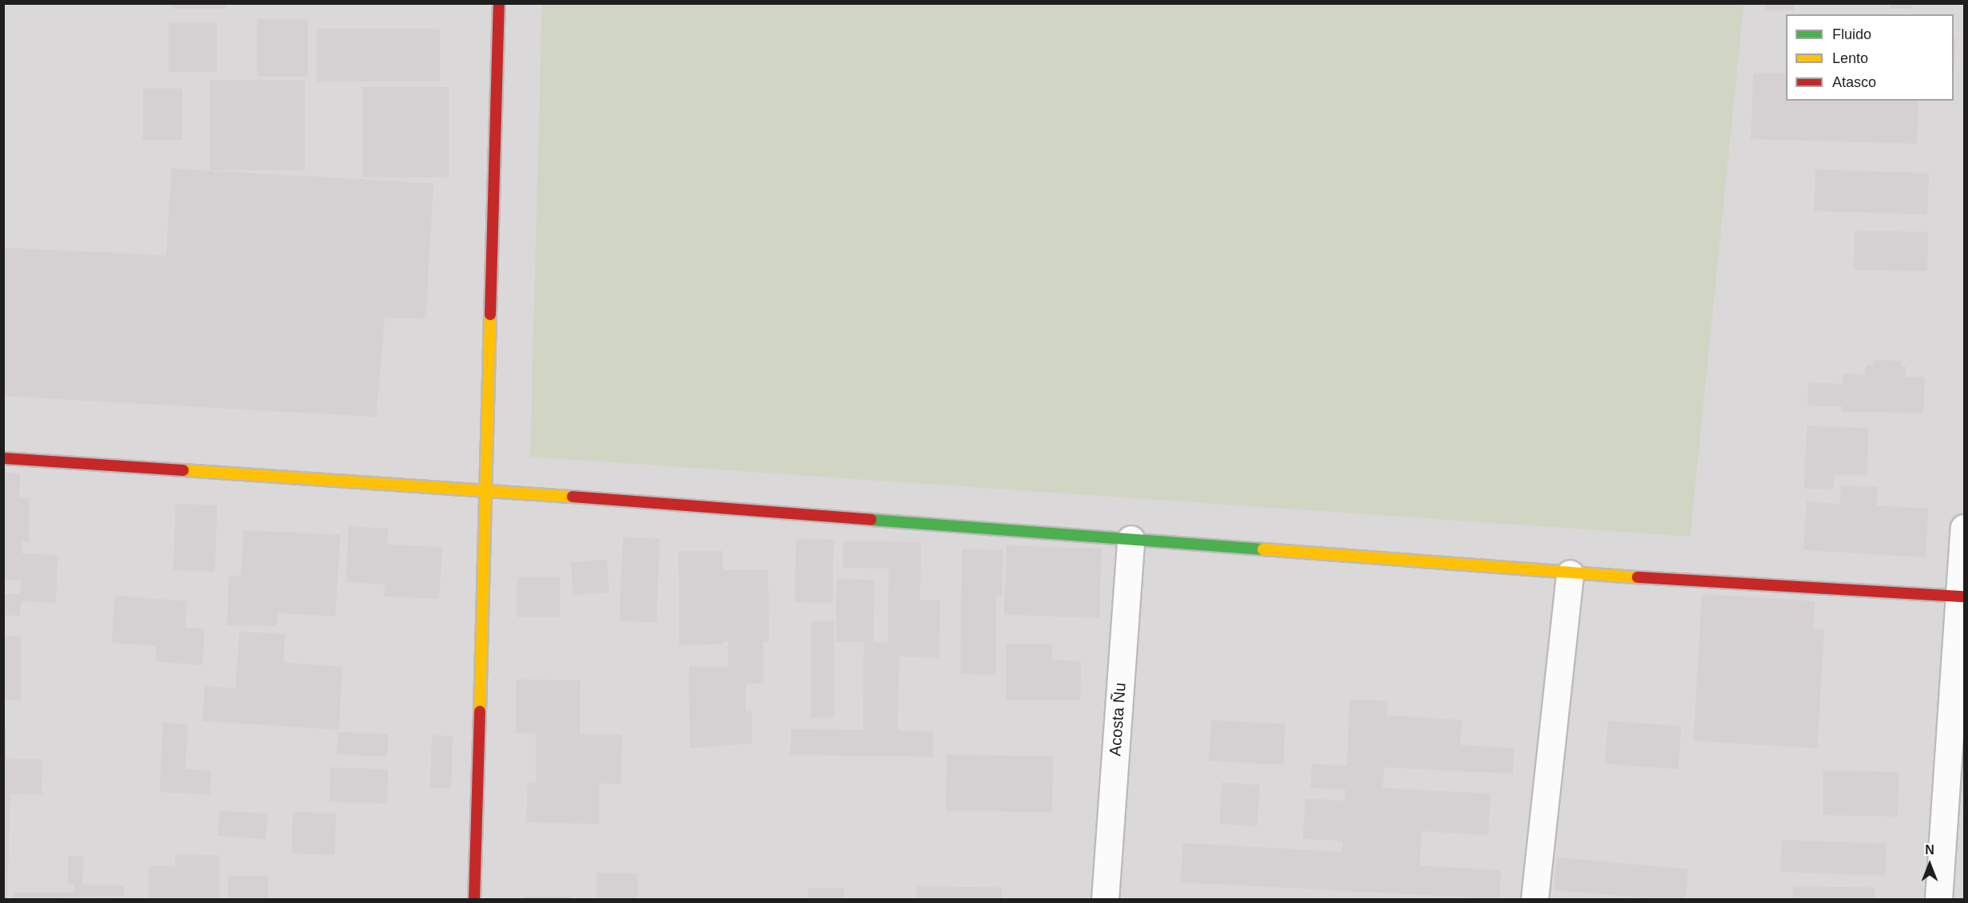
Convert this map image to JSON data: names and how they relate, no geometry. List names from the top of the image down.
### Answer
{
  "streets": {
    "street": ["Acosta Ñu"]
  },
  "legend": ["Fluido", "Lento", "Atasco"],
  "north": "top"
}
